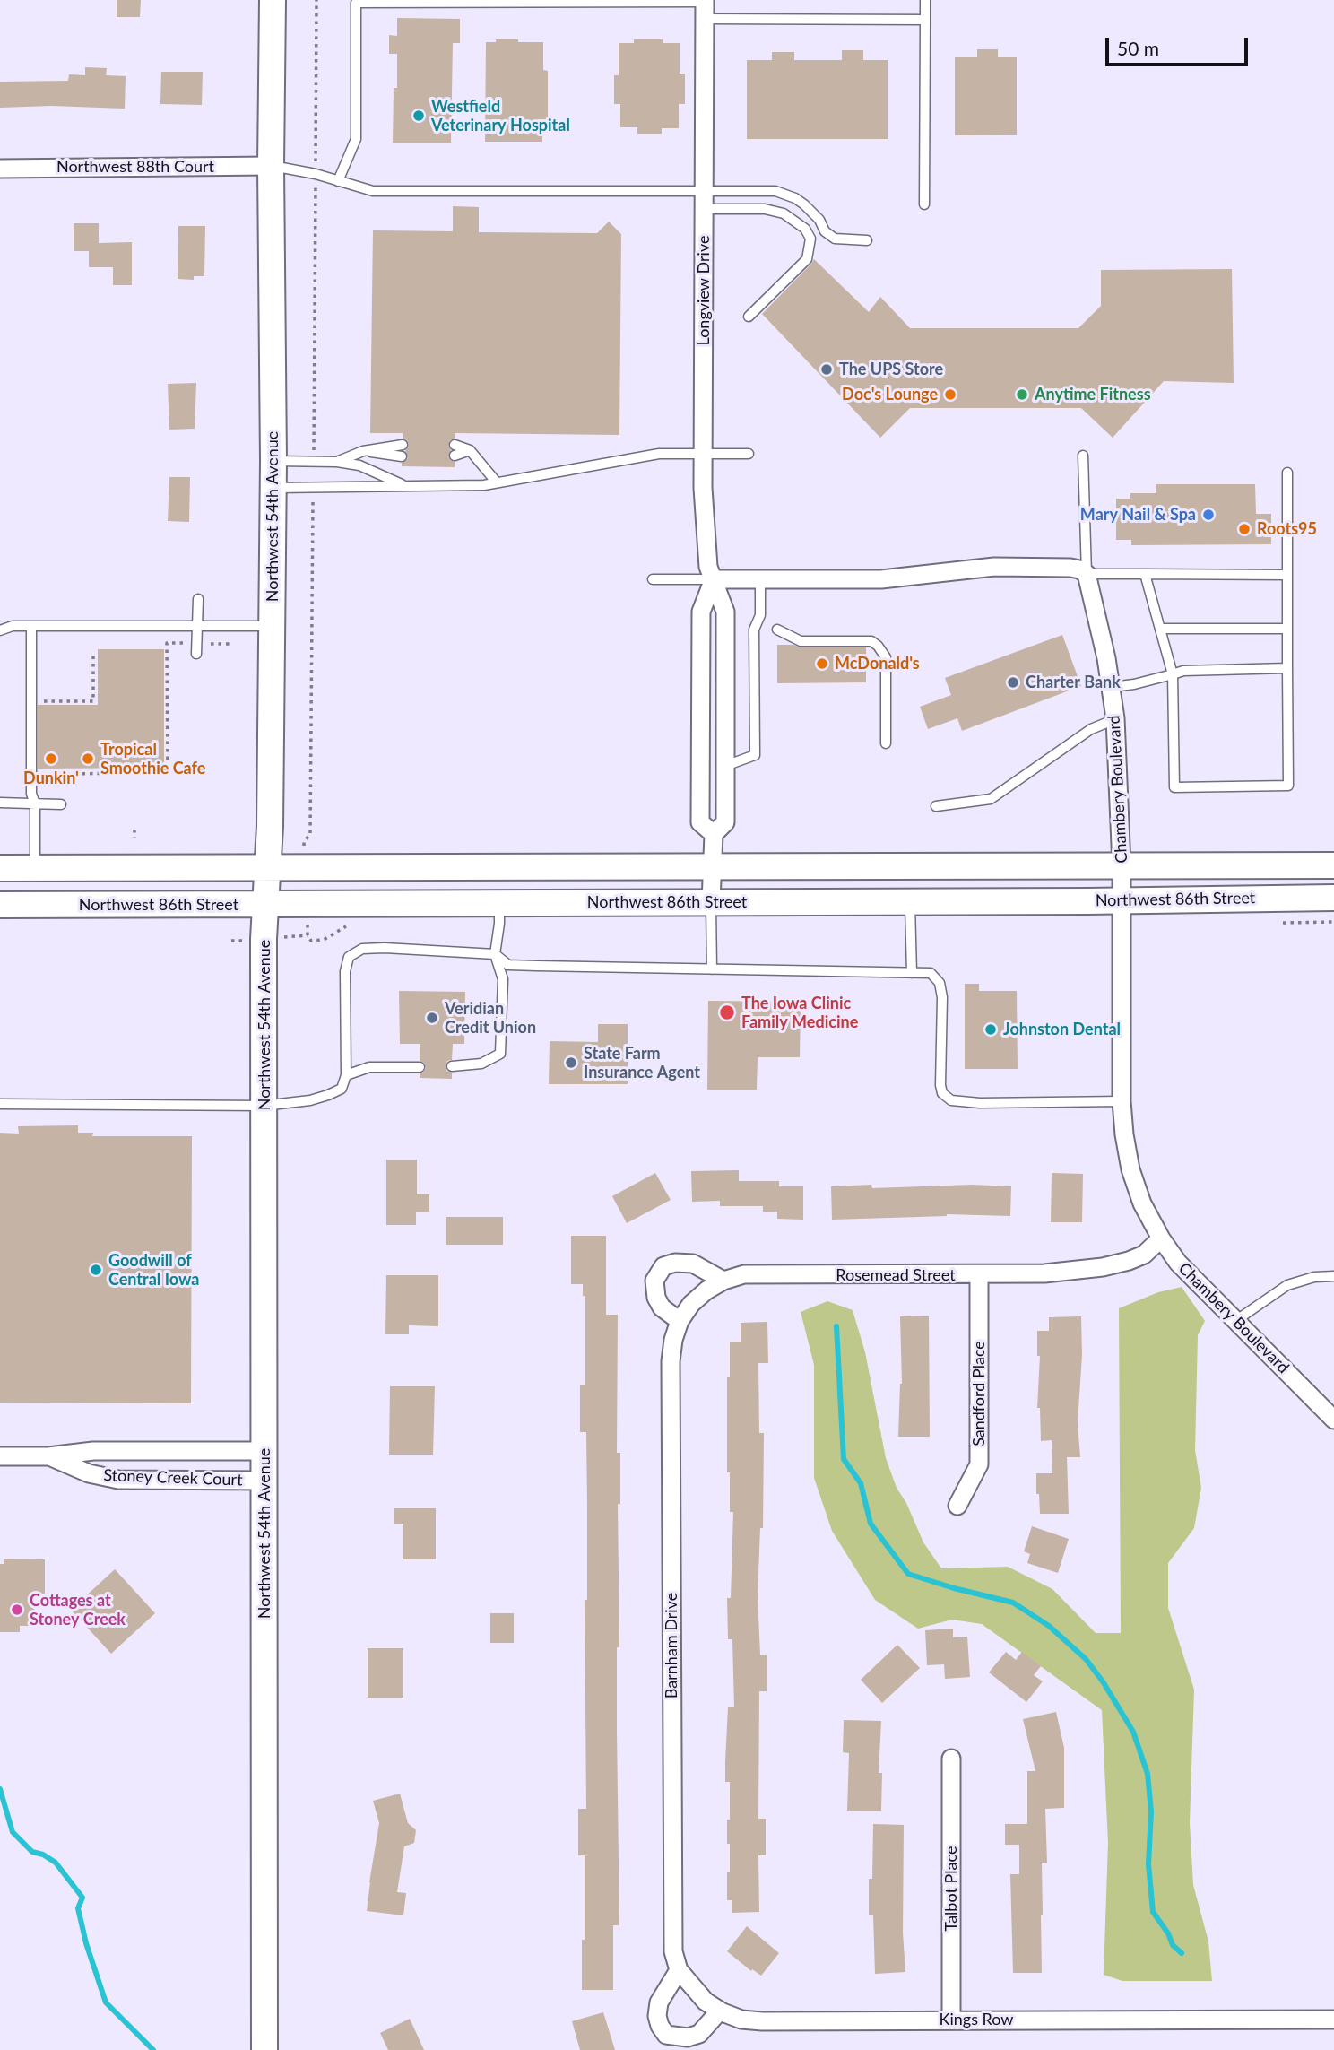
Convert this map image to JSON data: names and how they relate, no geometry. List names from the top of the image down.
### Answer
{
  "streets": {
    "main road": ["Northwest 54th Avenue", "Northwest 86th Street"],
    "street": [
      "Northwest 88th Court",
      "Longview Drive",
      "Chambery Boulevard",
      "Rosemead Street",
      "Sandford Place",
      "Stoney Creek Court",
      "Barnham Drive",
      "Talbot Place",
      "Kings Row"
    ]
  },
  "crossings": [
    ["Northwest 88th Court", "Northwest 54th Avenue"],
    ["Longview Drive", "Northwest 86th Street"],
    ["Northwest 54th Avenue", "Northwest 86th Street"],
    ["Northwest 54th Avenue", "Stoney Creek Court"],
    ["Chambery Boulevard", "Northwest 86th Street"],
    ["Chambery Boulevard", "Rosemead Street"],
    ["Rosemead Street", "Sandford Place"],
    ["Rosemead Street", "Barnham Drive"],
    ["Barnham Drive", "Kings Row"],
    ["Talbot Place", "Kings Row"]
  ],
  "places": [
    "Westfield Veterinary Hospital",
    "The UPS Store",
    "Doc's Lounge",
    "Anytime Fitness",
    "Mary Nail & Spa",
    "Roots95",
    "McDonald's",
    "Charter Bank",
    "Dunkin'",
    "Tropical Smoothie Cafe",
    "The Iowa Clinic Family Medicine",
    "Veridian Credit Union",
    "Johnston Dental",
    "State Farm Insurance Agent",
    "Goodwill of Central Iowa",
    "Cottages at Stoney Creek"
  ],
  "scale_bar": "50 m"
}
